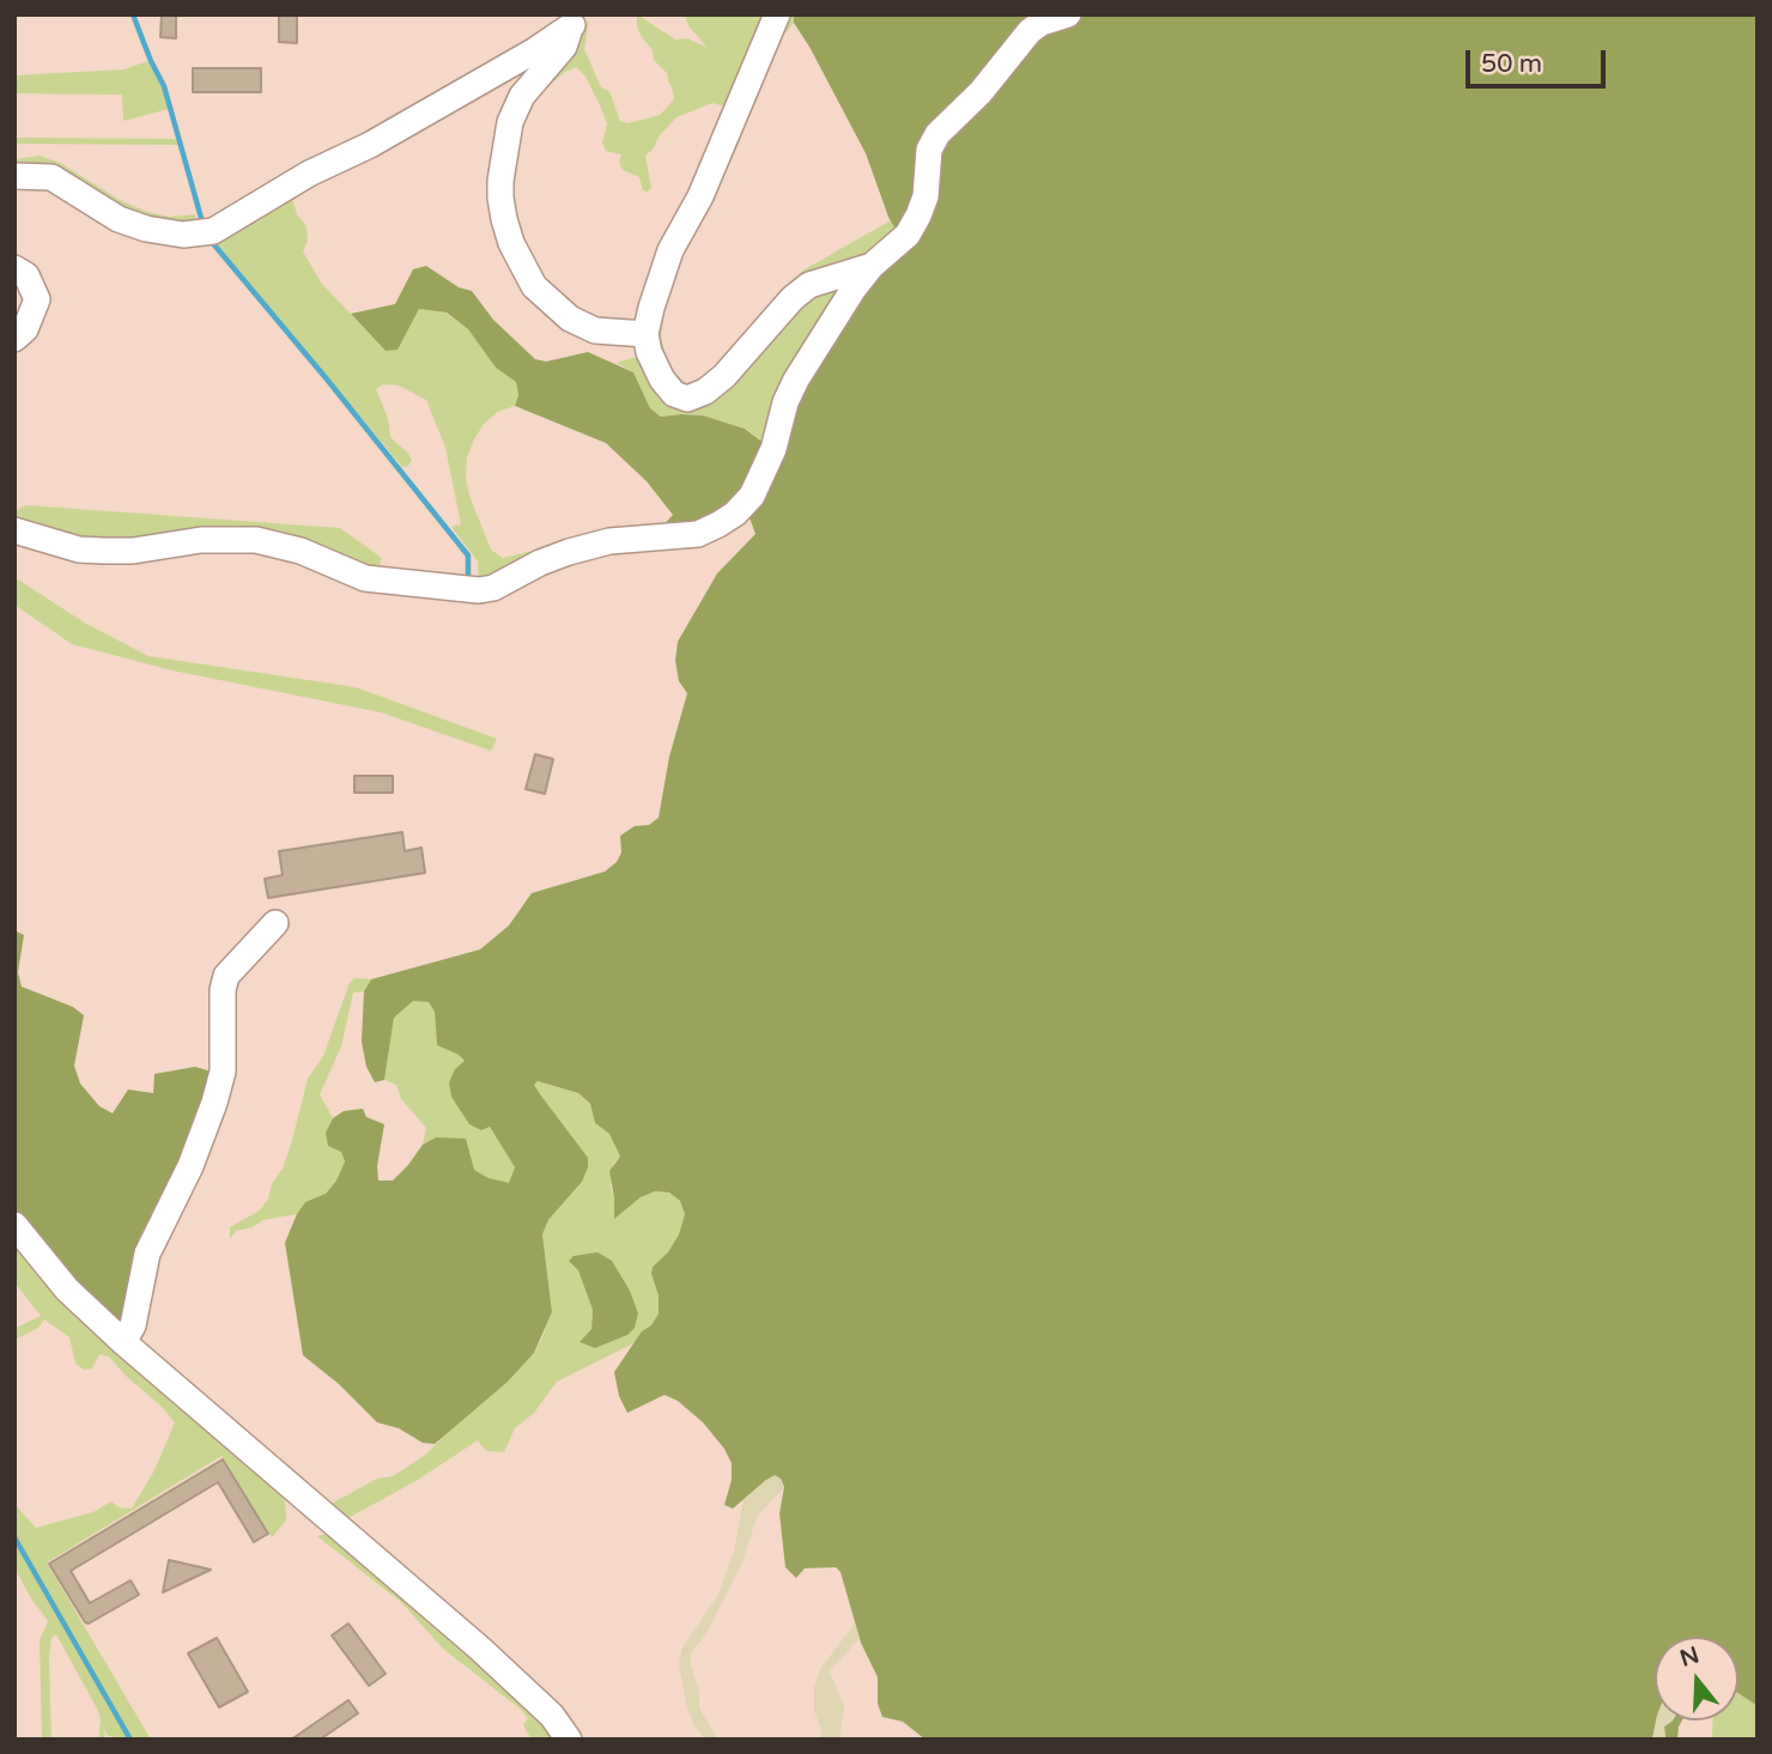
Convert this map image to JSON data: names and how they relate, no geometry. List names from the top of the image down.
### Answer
{
  "scale_bar": "50 m",
  "north": "top"
}
